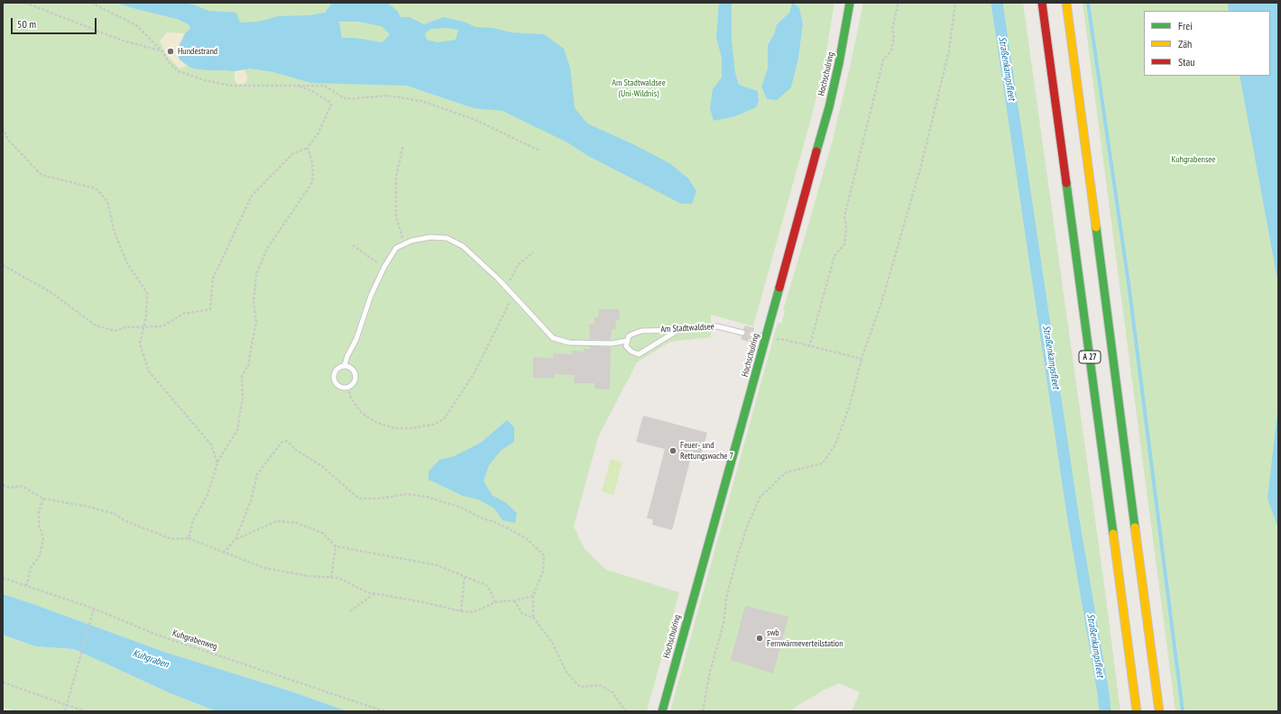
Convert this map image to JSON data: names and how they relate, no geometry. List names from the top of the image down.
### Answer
{
  "streets": {
    "main road": ["Hochschulring", "A 27"],
    "lane": ["Am Stadtwaldsee"],
    "path": ["Kuhgrabenweg"]
  },
  "water": ["Straßenkampsfleet", "Kuhgraben"],
  "parks": ["Am Stadtwaldsee (Uni-Wildnis)", "Kuhgrabensee"],
  "places": ["Hundestrand", "Feuer- und Rettungswache 7", "swb Fernwärmeverteilstation"],
  "legend": ["Frei", "Zäh", "Stau"],
  "scale_bar": "50 m"
}
